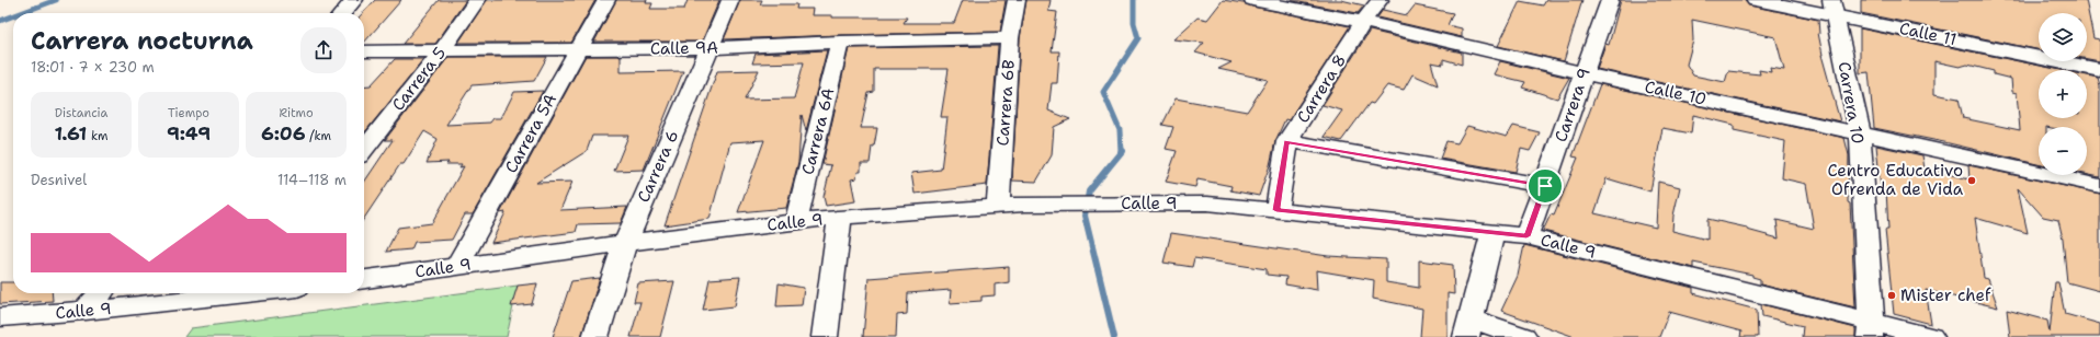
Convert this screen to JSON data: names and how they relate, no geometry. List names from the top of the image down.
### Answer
{
  "streets": {
    "street": [
      "Calle 11",
      "Calle 9A",
      "Carrera 5",
      "Carrera 8",
      "Calle 10",
      "Carrera 6B",
      "Carrera 10",
      "Carrera 9",
      "Carrera 6A",
      "Carrera 5A",
      "Carrera 6",
      "Calle 9"
    ]
  },
  "crossings": [
    ["Calle 11", "Carrera 10"],
    ["Calle 9A", "Carrera 5"],
    ["Calle 9A", "Carrera 6B"],
    ["Calle 9A", "Carrera 6A"],
    ["Calle 9A", "Carrera 5A"],
    ["Calle 9A", "Carrera 6"],
    ["Carrera 8", "Calle 10"],
    ["Carrera 8", "Calle 9"],
    ["Calle 10", "Carrera 10"],
    ["Calle 10", "Carrera 9"],
    ["Carrera 6B", "Calle 9"],
    ["Carrera 10", "Calle 9"],
    ["Carrera 9", "Calle 9"],
    ["Carrera 6A", "Calle 9"],
    ["Carrera 5A", "Calle 9"],
    ["Carrera 6", "Calle 9"]
  ],
  "places": ["Centro Educativo Ofrenda de Vida", "Mister chef"],
  "page": {
    "map_buttons": ["+", "−"],
    "heading": ["Carrera nocturna", "18:01 · 7 × 230 m"],
    "stats": [
      ["Distancia", "1.61 km"],
      ["Tiempo", "9:49"],
      ["Ritmo", "6:06 /km"]
    ],
    "chart": ["Desnivel", "114–118 m"]
  }
}
